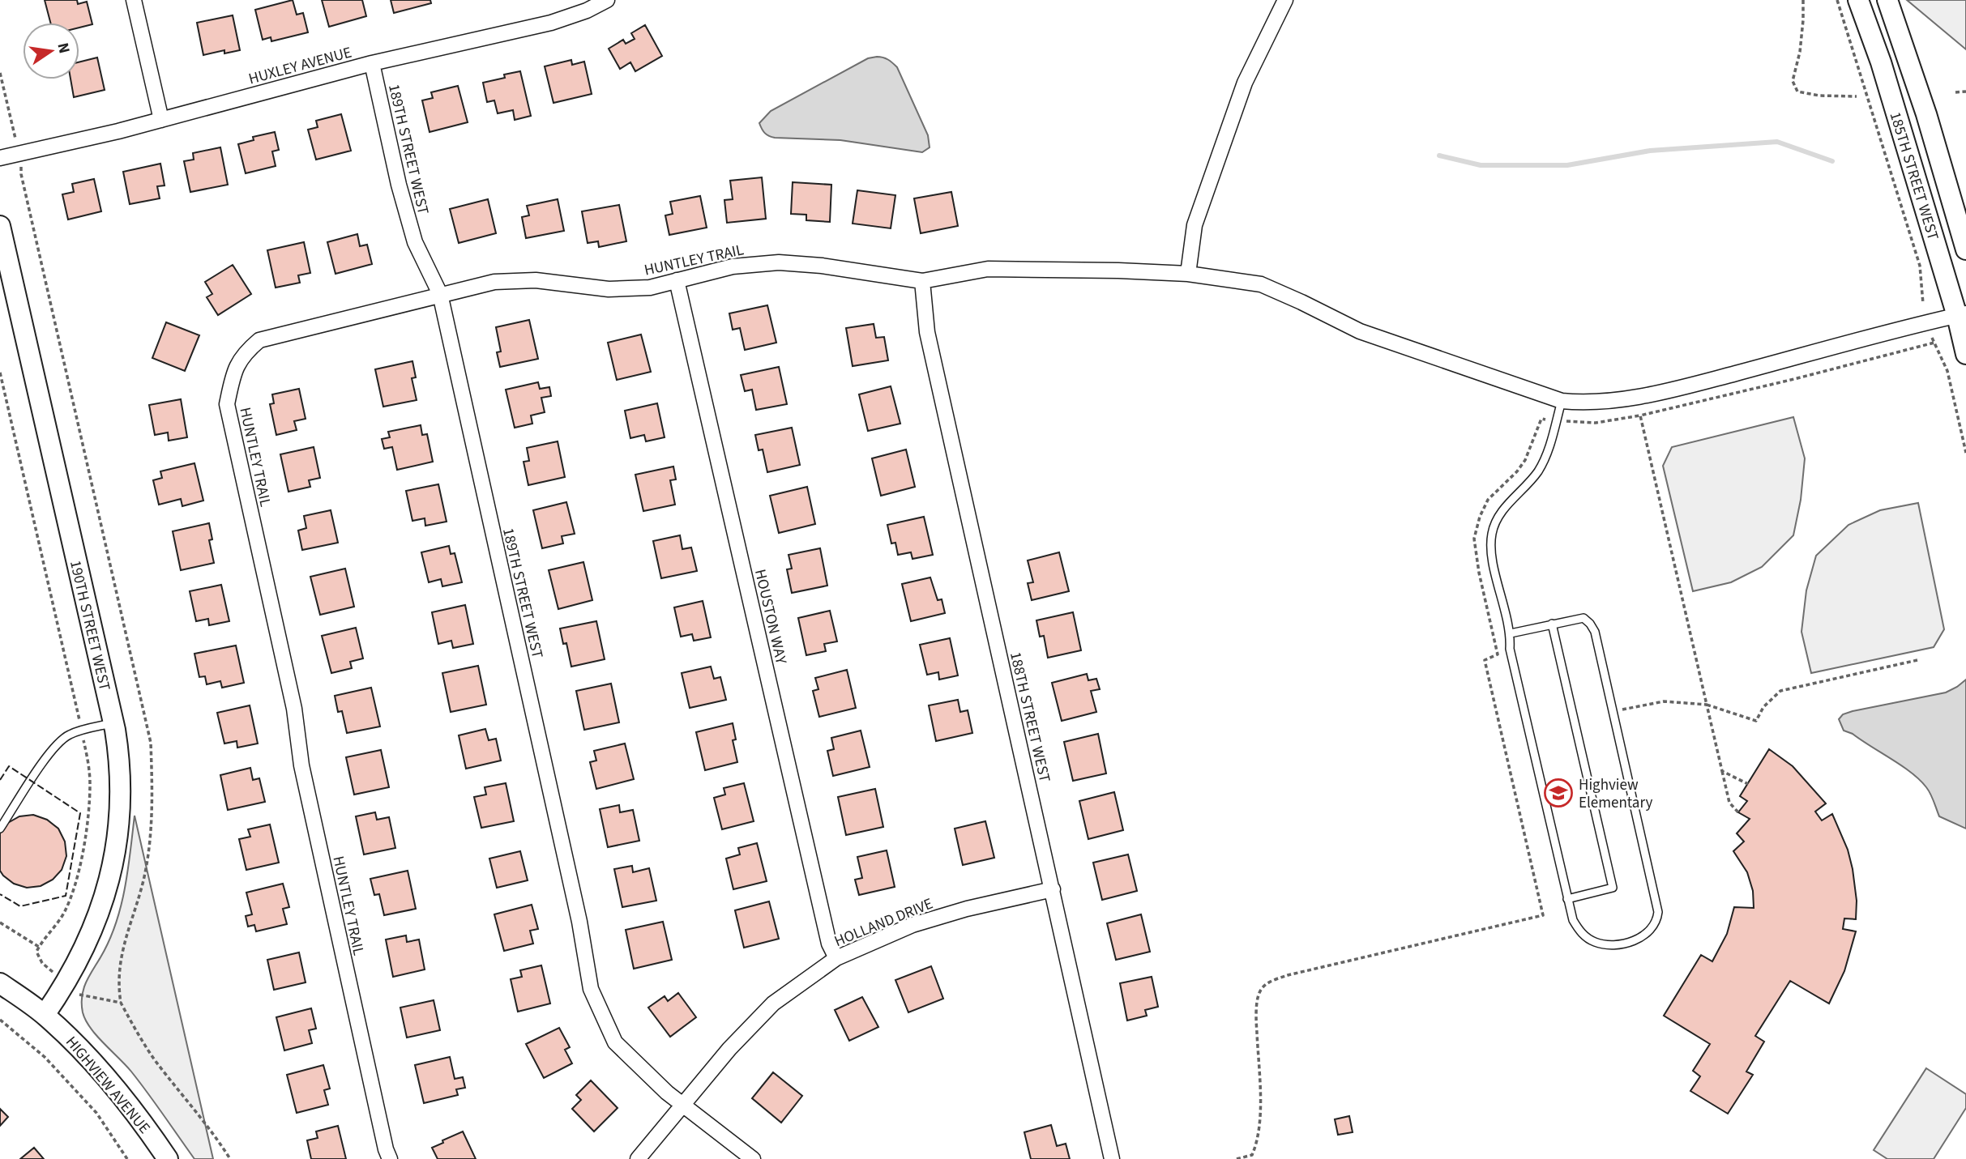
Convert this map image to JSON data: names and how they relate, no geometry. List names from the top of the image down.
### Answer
{
  "streets": {
    "street": [
      "HUXLEY AVENUE",
      "189TH STREET WEST",
      "185TH STREET WEST",
      "HUNTLEY TRAIL",
      "HOUSTON WAY",
      "190TH STREET WEST",
      "188TH STREET WEST",
      "HOLLAND DRIVE",
      "HIGHVIEW AVENUE"
    ]
  },
  "crossings": [
    ["HUXLEY AVENUE", "189TH STREET WEST"],
    ["189TH STREET WEST", "HUNTLEY TRAIL"],
    ["189TH STREET WEST", "HOLLAND DRIVE"],
    ["185TH STREET WEST", "HUNTLEY TRAIL"],
    ["HUNTLEY TRAIL", "HOUSTON WAY"],
    ["HUNTLEY TRAIL", "188TH STREET WEST"],
    ["HOUSTON WAY", "HOLLAND DRIVE"],
    ["190TH STREET WEST", "HIGHVIEW AVENUE"],
    ["188TH STREET WEST", "HOLLAND DRIVE"]
  ],
  "places": {
    "school or university": ["Highview Elementary"]
  },
  "north": "right"
}
